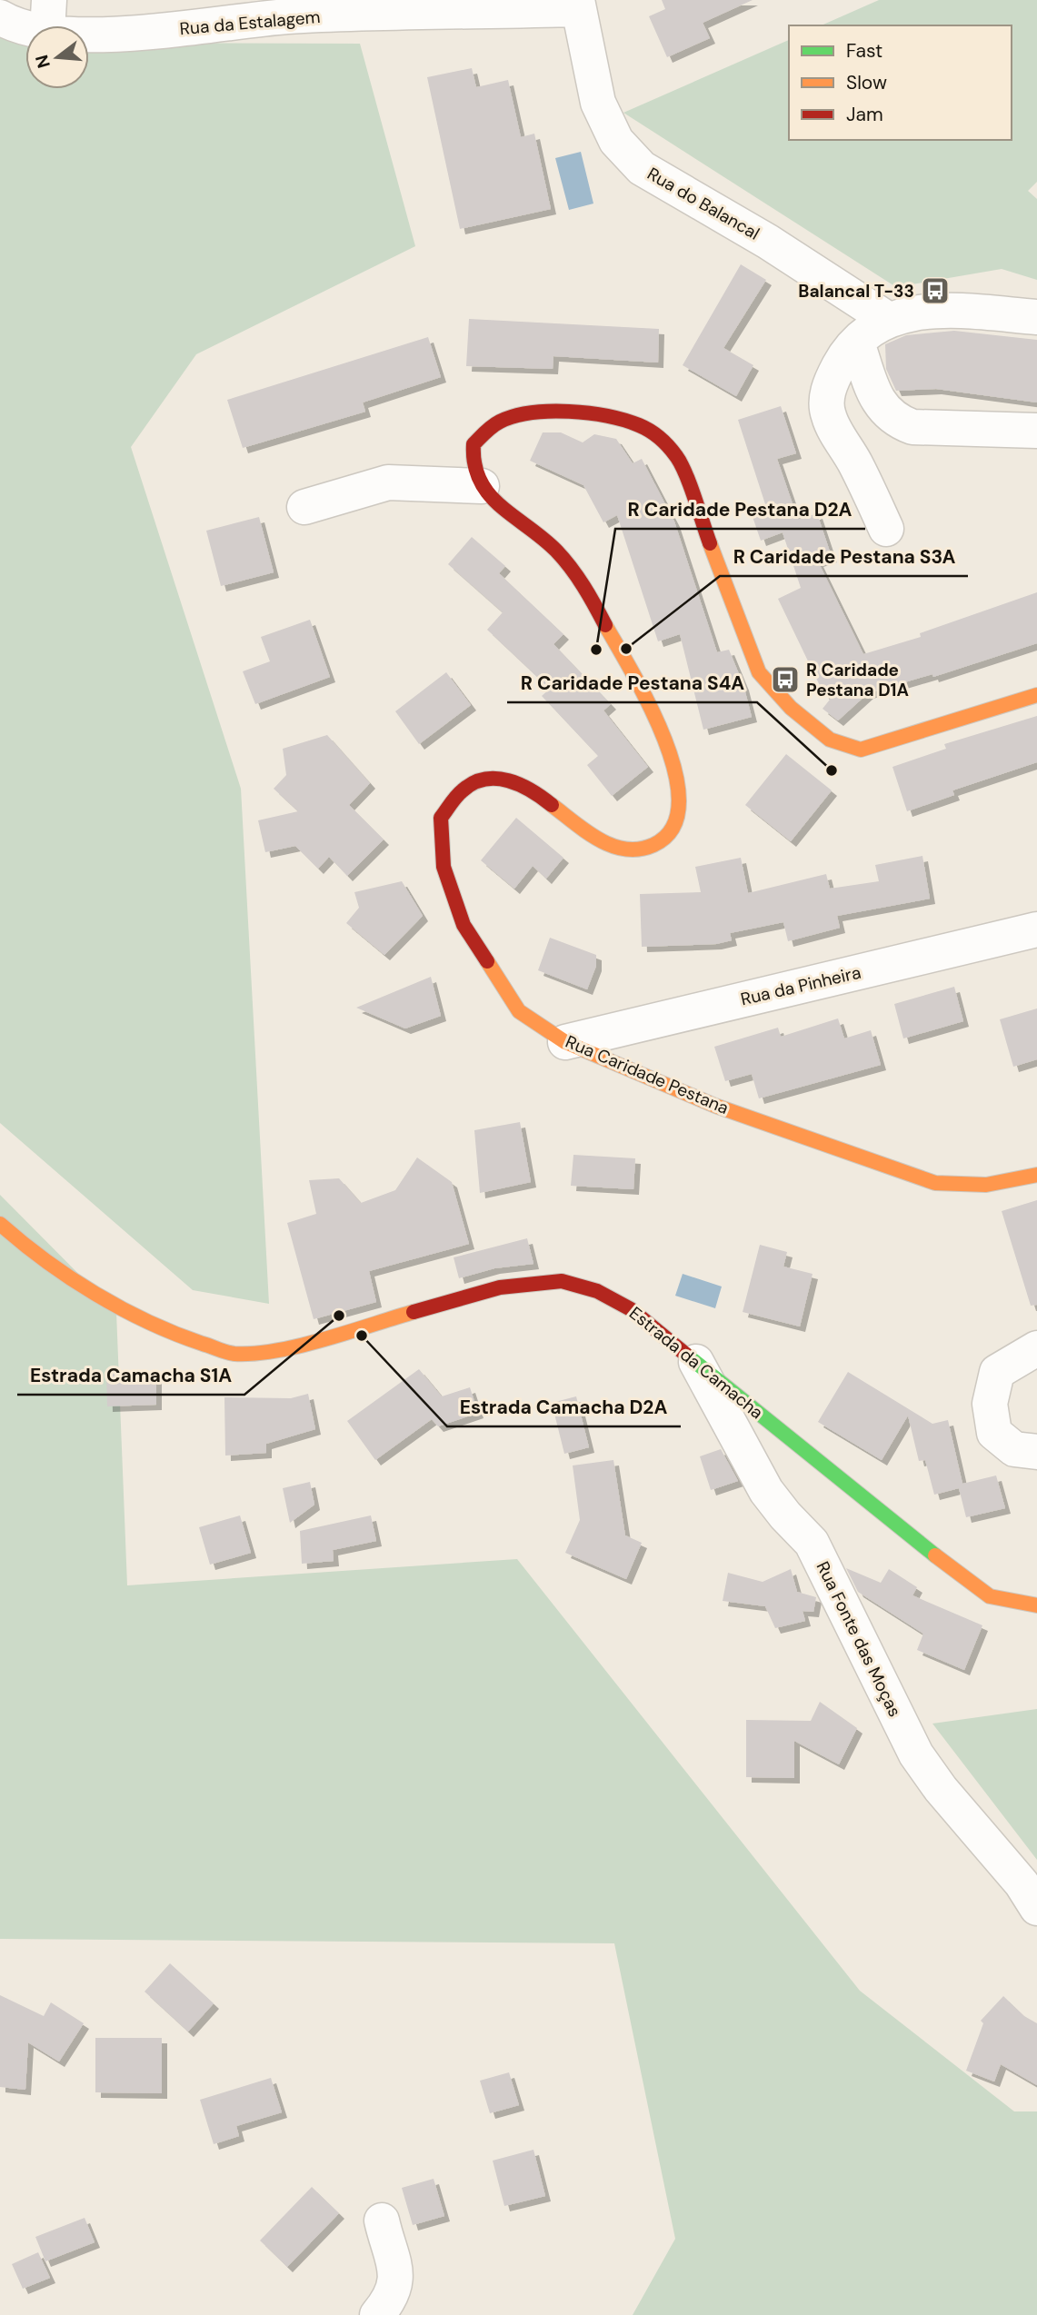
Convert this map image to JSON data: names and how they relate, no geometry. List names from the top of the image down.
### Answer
{
  "streets": {
    "street": [
      "Rua da Estalagem",
      "Rua do Balancal",
      "Rua da Pinheira",
      "Rua Caridade Pestana",
      "Estrada da Camacha",
      "Rua Fonte das Moças"
    ]
  },
  "crossings": [
    ["Rua da Estalagem", "Rua do Balancal"],
    ["Rua da Pinheira", "Rua Caridade Pestana"],
    ["Estrada da Camacha", "Rua Fonte das Moças"]
  ],
  "places": {
    "bus stop": ["Balancal T-33", "R Caridade Pestana D1A"],
    "other": [
      "R Caridade Pestana S3A",
      "R Caridade Pestana D2A",
      "R Caridade Pestana S4A",
      "Estrada Camacha S1A",
      "Estrada Camacha D2A"
    ]
  },
  "legend": ["Fast", "Slow", "Jam"],
  "north": "left"
}
